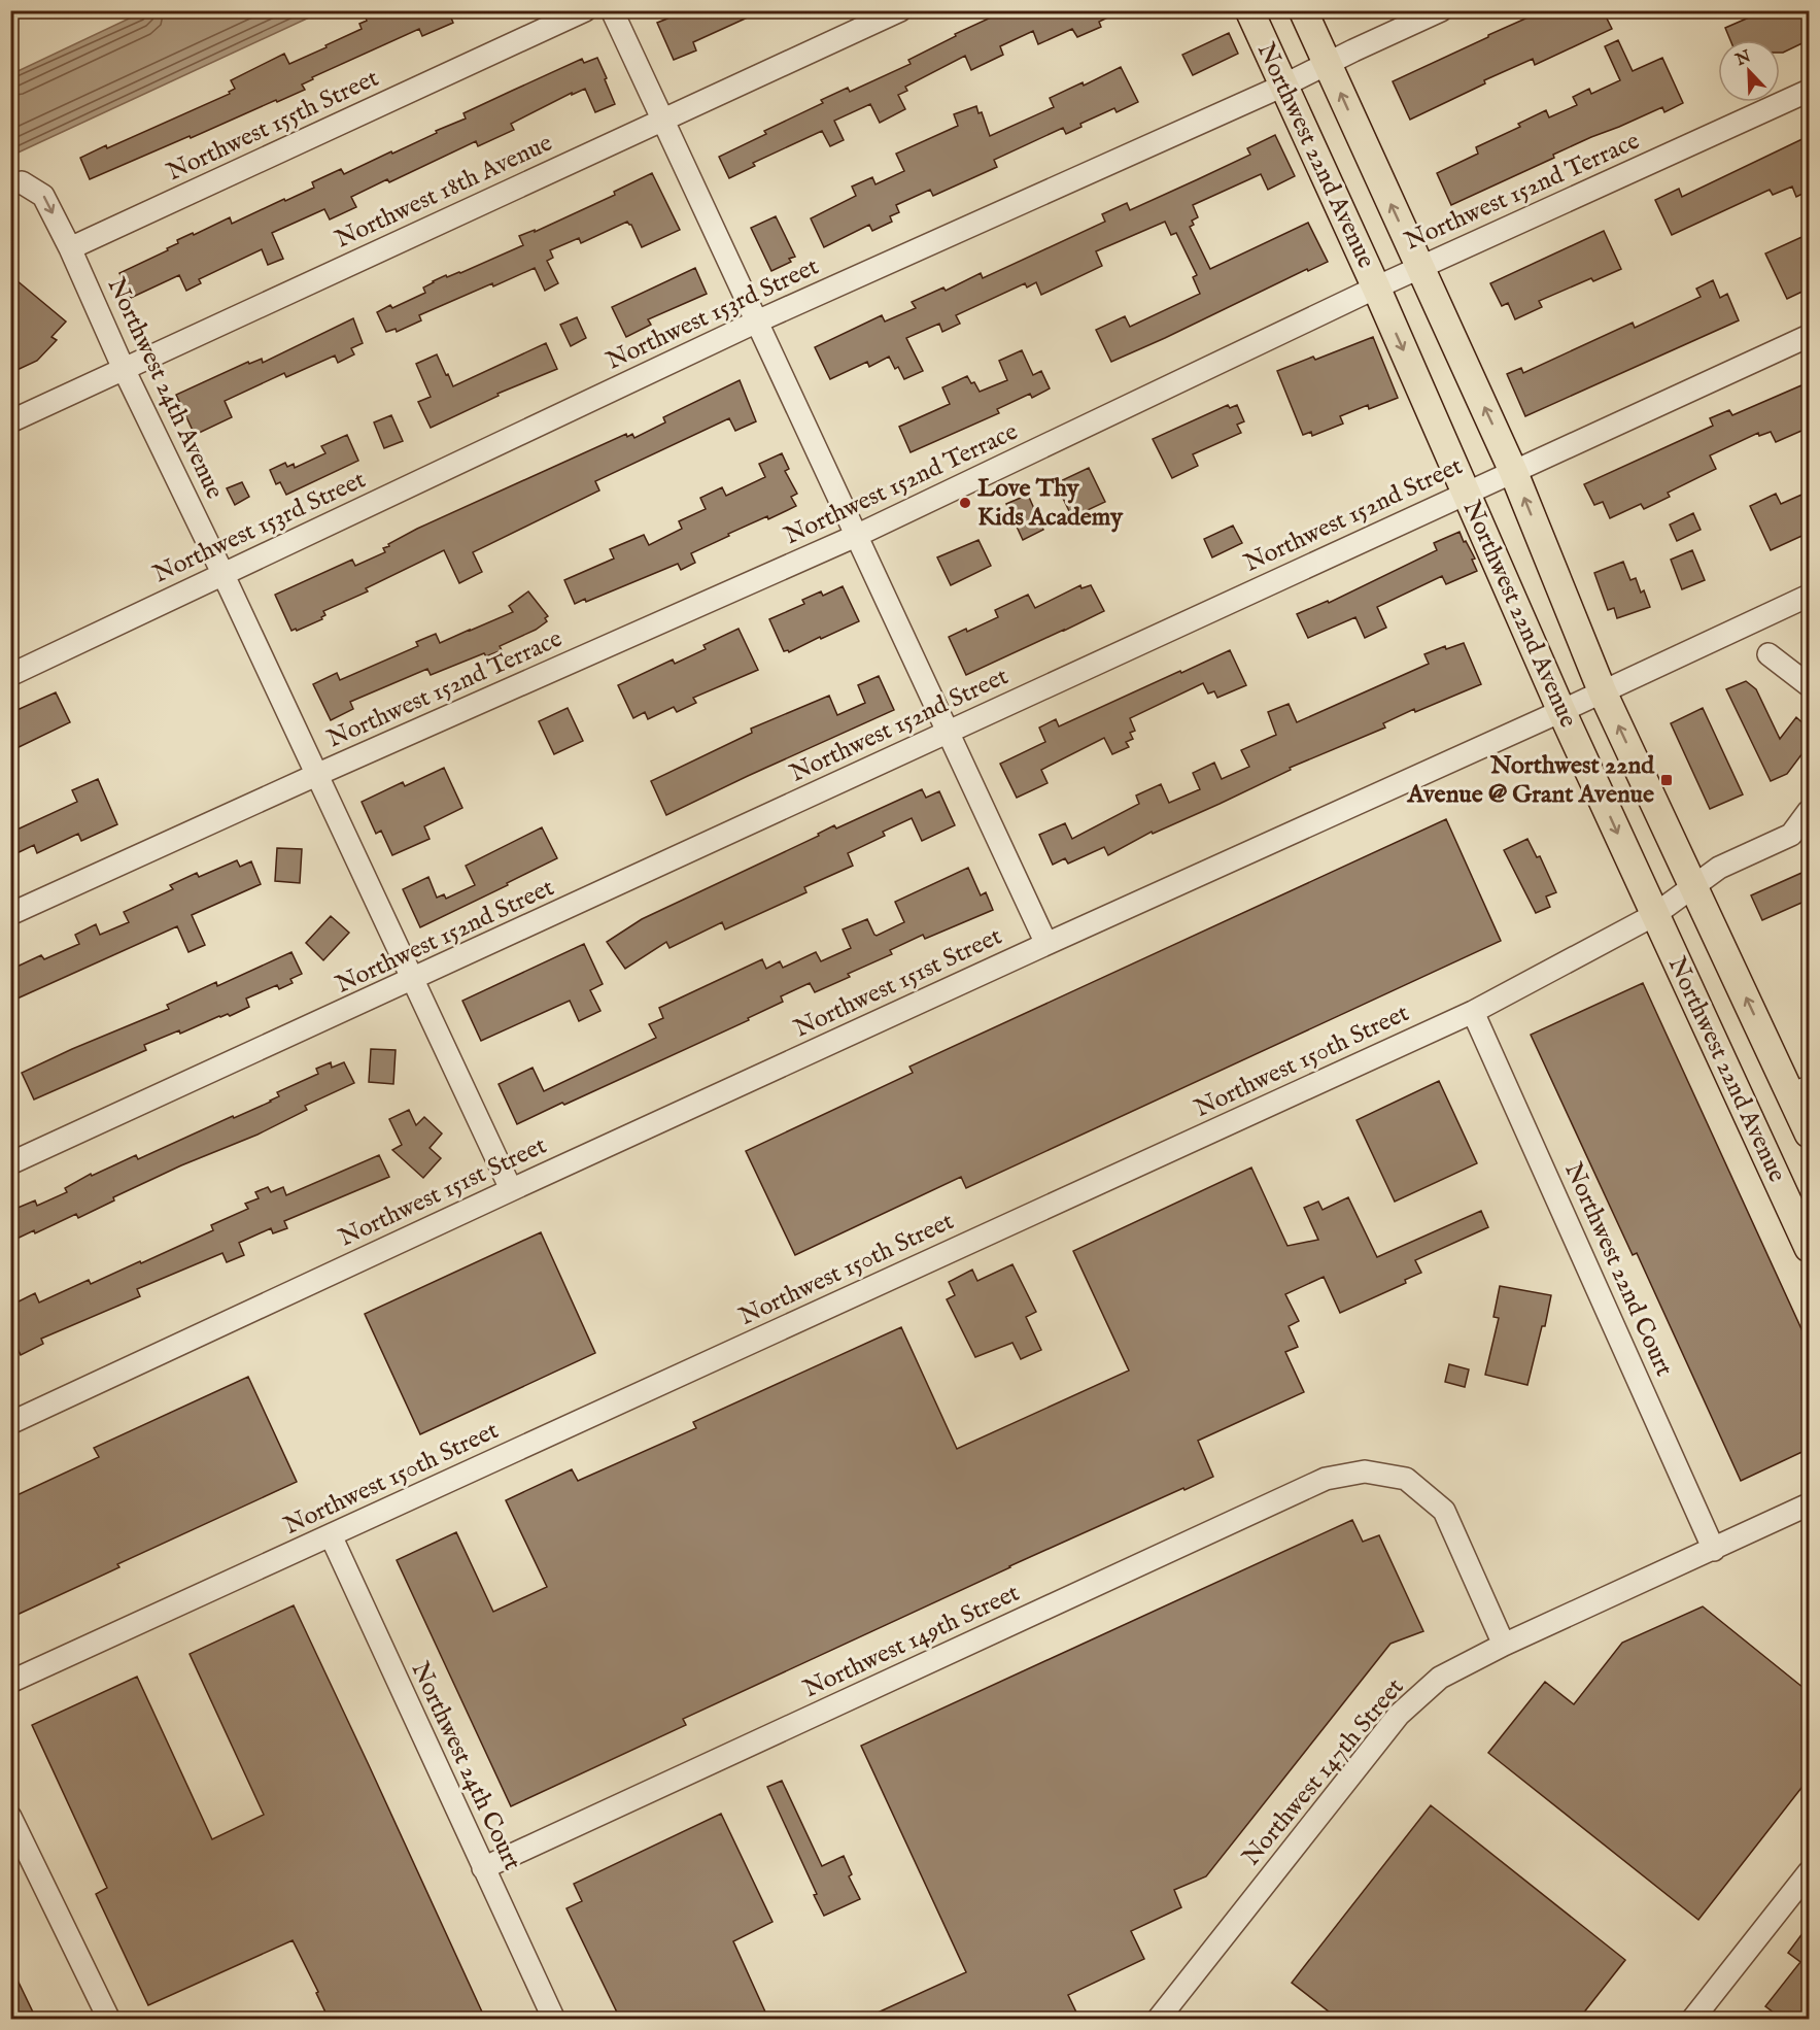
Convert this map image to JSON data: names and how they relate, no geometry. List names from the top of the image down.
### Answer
{
  "streets": {
    "main road": ["Northwest 22nd Avenue"],
    "street": [
      "Northwest 155th Street",
      "Northwest 18th Avenue",
      "Northwest 152nd Terrace",
      "Northwest 153rd Street",
      "Northwest 24th Avenue",
      "Northwest 152nd Street",
      "Northwest 151st Street",
      "Northwest 150th Street",
      "Northwest 22nd Court",
      "Northwest 149th Street",
      "Northwest 24th Court",
      "Northwest 147th Street"
    ]
  },
  "crossings": [
    ["Northwest 155th Street", "Northwest 24th Avenue"],
    ["Northwest 22nd Avenue", "Northwest 152nd Terrace"],
    ["Northwest 22nd Avenue", "Northwest 153rd Street"],
    ["Northwest 22nd Avenue", "Northwest 152nd Street"],
    ["Northwest 22nd Avenue", "Northwest 151st Street"],
    ["Northwest 22nd Avenue", "Northwest 150th Street"],
    ["Northwest 18th Avenue", "Northwest 24th Avenue"],
    ["Northwest 152nd Terrace", "Northwest 24th Avenue"],
    ["Northwest 153rd Street", "Northwest 24th Avenue"],
    ["Northwest 24th Avenue", "Northwest 152nd Street"],
    ["Northwest 24th Avenue", "Northwest 151st Street"],
    ["Northwest 150th Street", "Northwest 22nd Court"],
    ["Northwest 150th Street", "Northwest 24th Court"],
    ["Northwest 22nd Court", "Northwest 147th Street"],
    ["Northwest 149th Street", "Northwest 24th Court"],
    ["Northwest 149th Street", "Northwest 147th Street"]
  ],
  "places": {
    "other": ["Love Thy Kids Academy"],
    "transit": ["Northwest 22nd Avenue @ Grant Avenue"]
  },
  "north": "top left"
}
